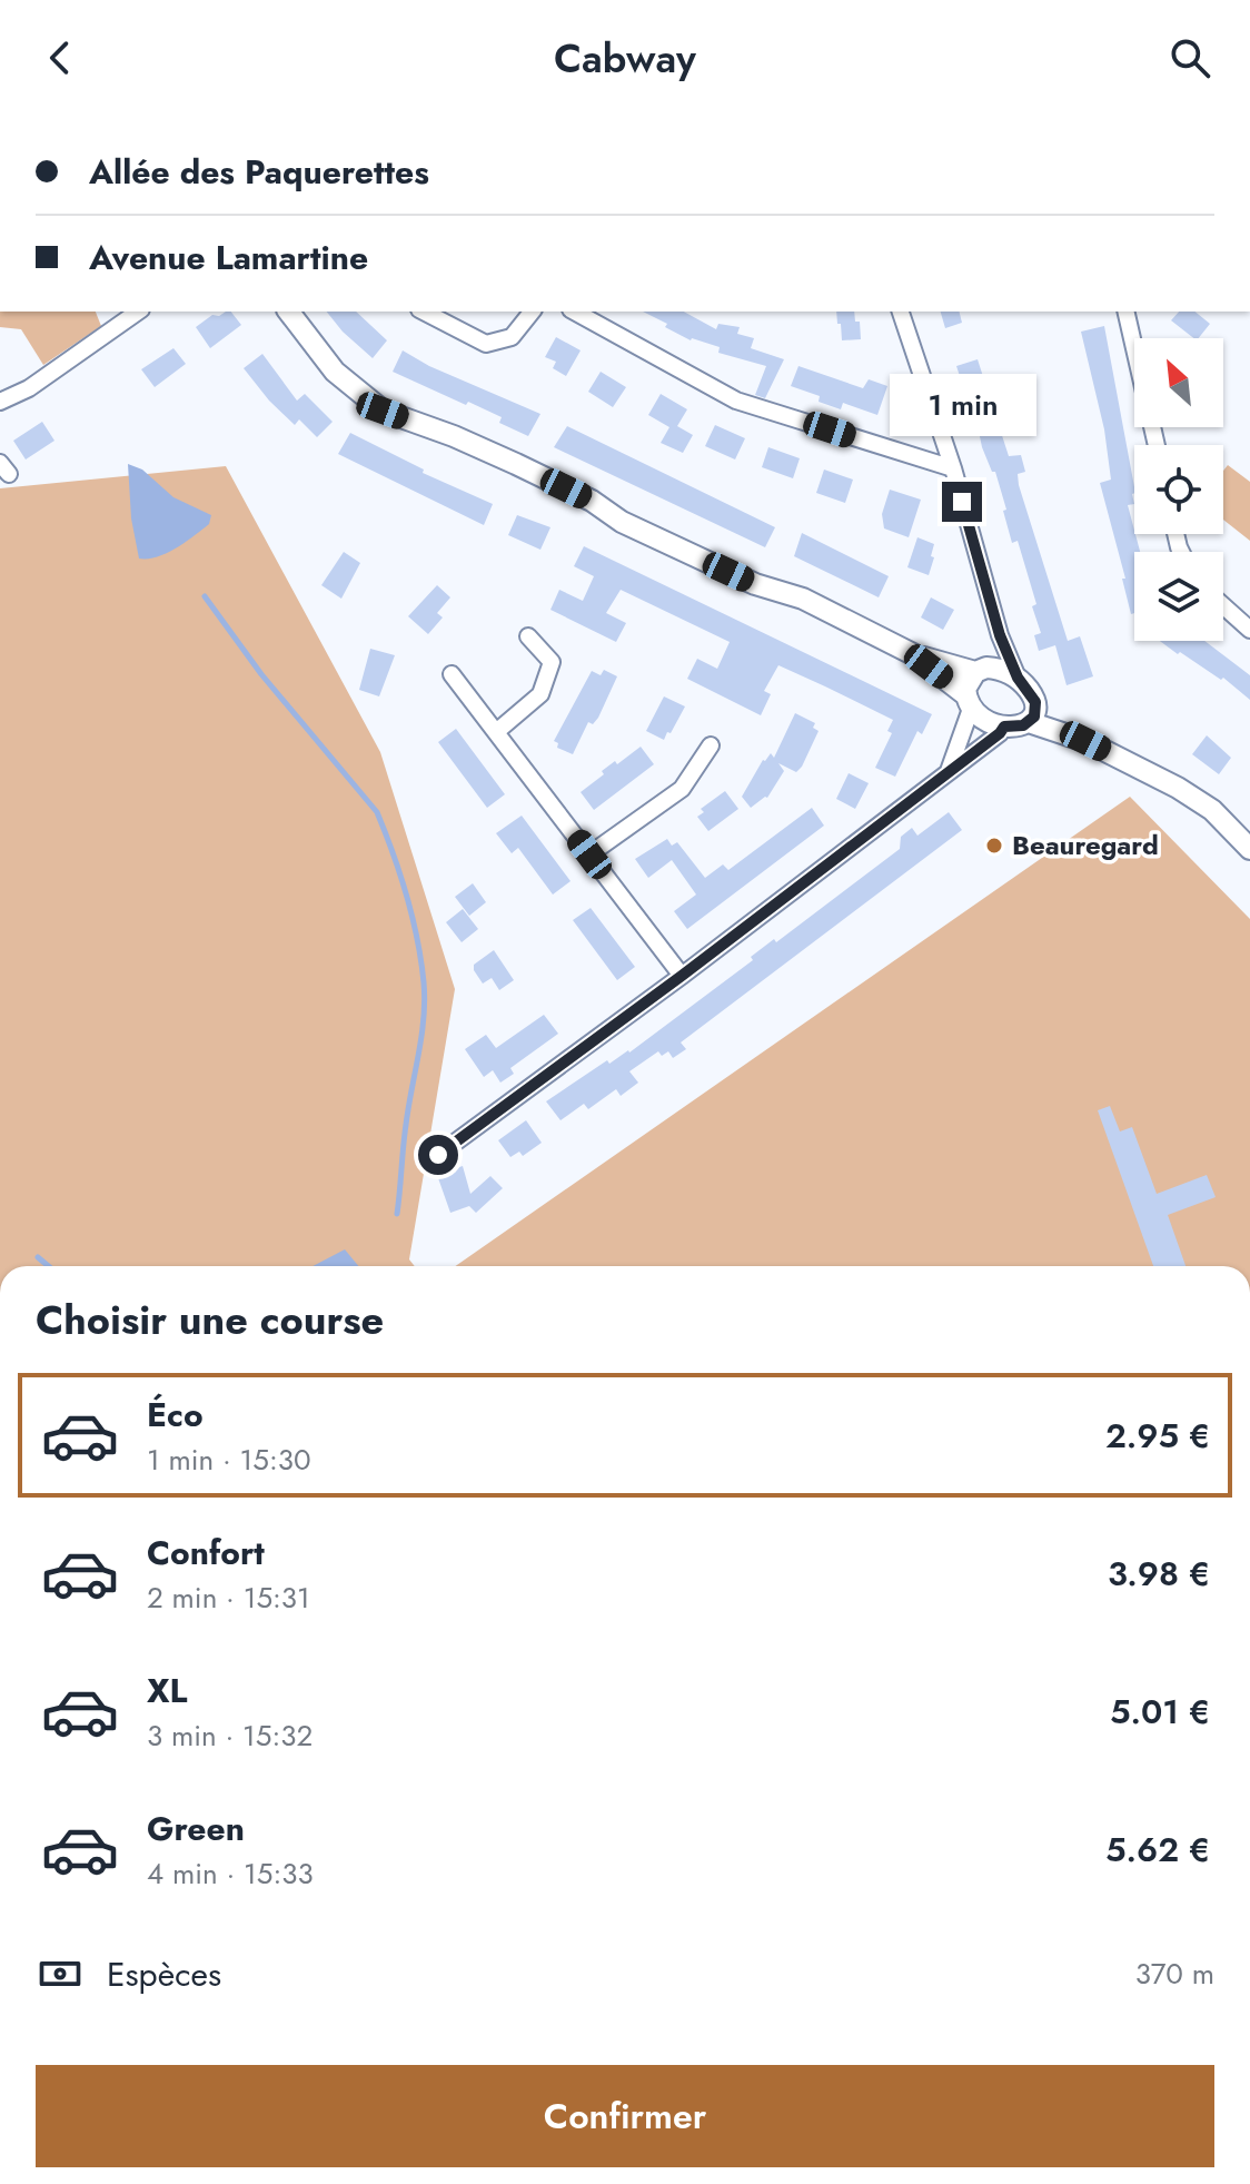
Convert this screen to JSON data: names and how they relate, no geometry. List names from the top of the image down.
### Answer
{
  "places": ["Beauregard"],
  "north": "top left",
  "page": {
    "header": "Cabway",
    "banner": ["Allée des Paquerettes", "Avenue Lamartine"],
    "bubble": "1 min",
    "heading": "Choisir une course",
    "list": [
      {
        "name": "Éco",
        "note": "1 min · 15:30",
        "value": "2.95 €"
      },
      {
        "name": "Confort",
        "note": "2 min · 15:31",
        "value": "3.98 €"
      },
      {
        "name": "XL",
        "note": "3 min · 15:32",
        "value": "5.01 €"
      },
      {
        "name": "Green",
        "note": "4 min · 15:33",
        "value": "5.62 €"
      }
    ],
    "pay": ["Espèces", "370 m"],
    "buttons": "Confirmer"
  }
}
